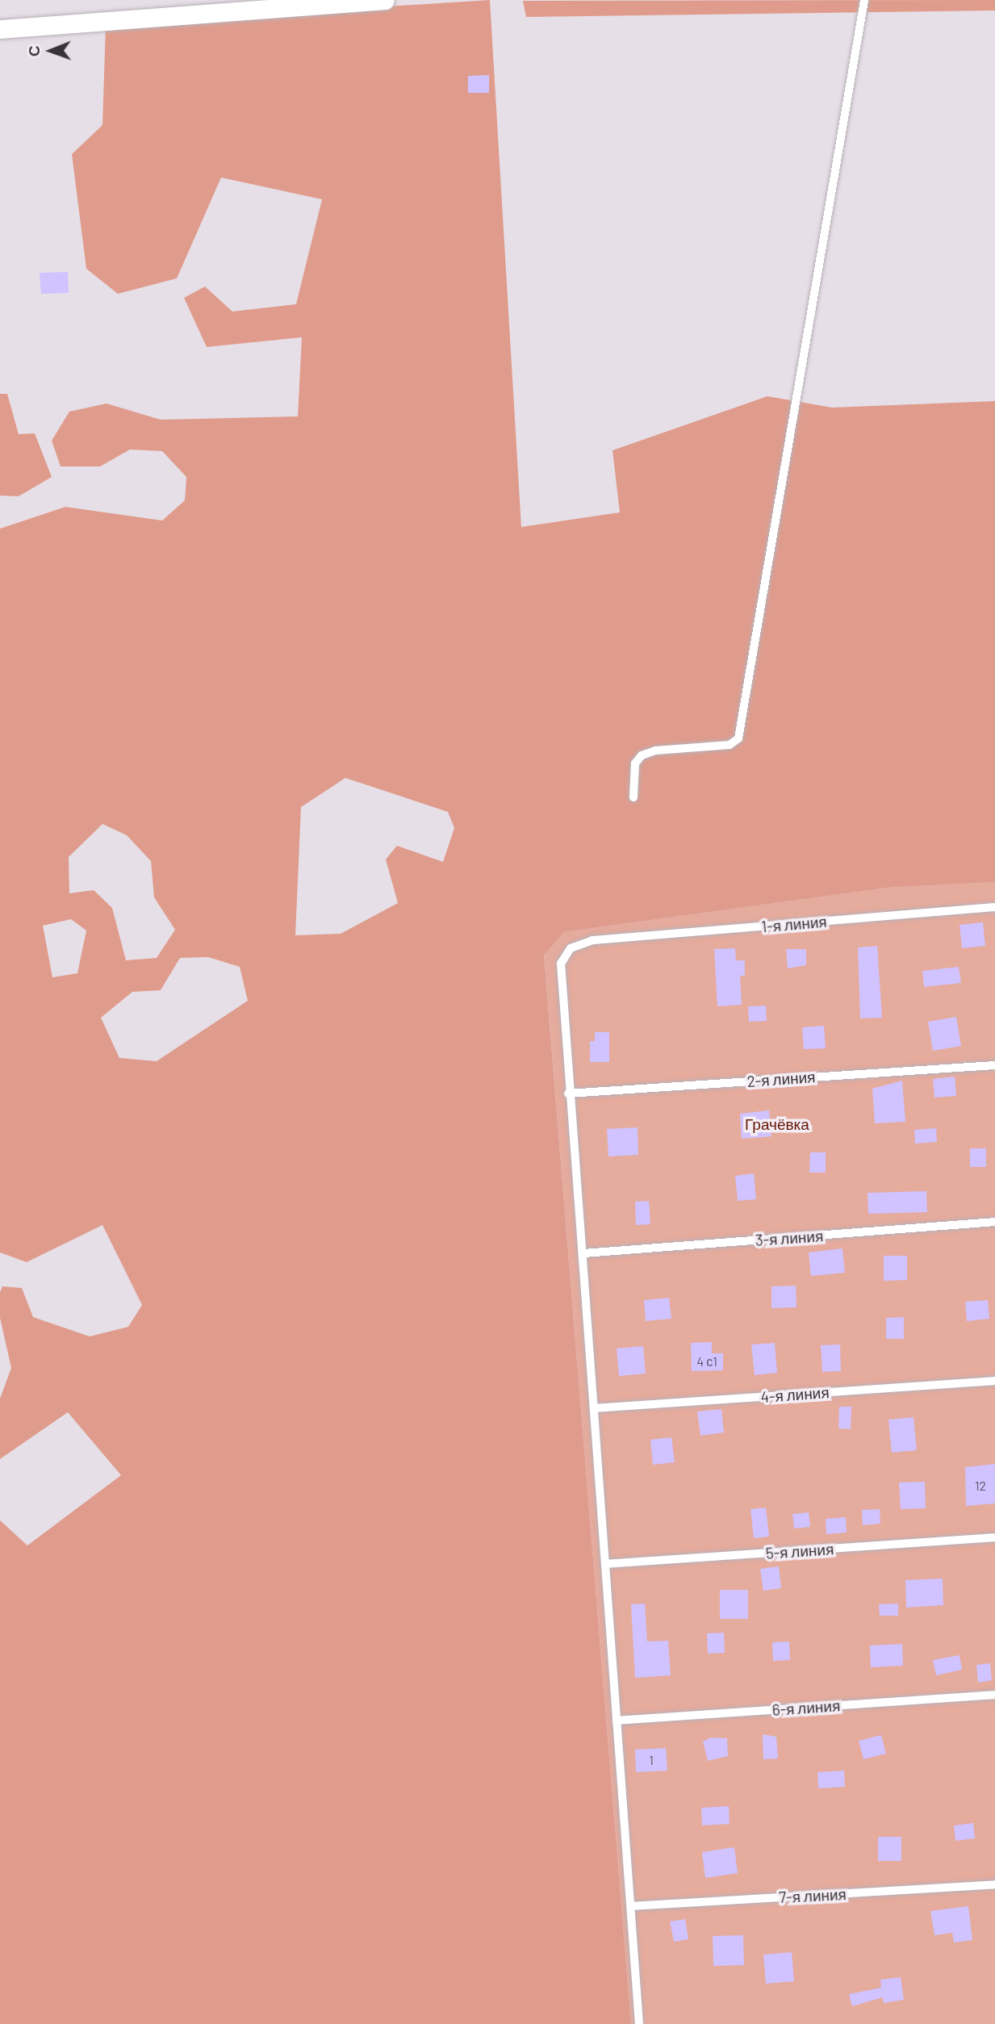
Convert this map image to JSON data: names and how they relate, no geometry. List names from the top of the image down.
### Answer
{
  "streets": {
    "lane": [
      "1-я линия",
      "2-я линия",
      "3-я линия",
      "4-я линия",
      "5-я линия",
      "6-я линия",
      "7-я линия"
    ]
  },
  "crossings": [
    ["1-я линия", "2-я линия"]
  ],
  "parks": ["Грачёвка"],
  "house_numbers": ["4 с1", "12", "1"],
  "north": "left"
}
